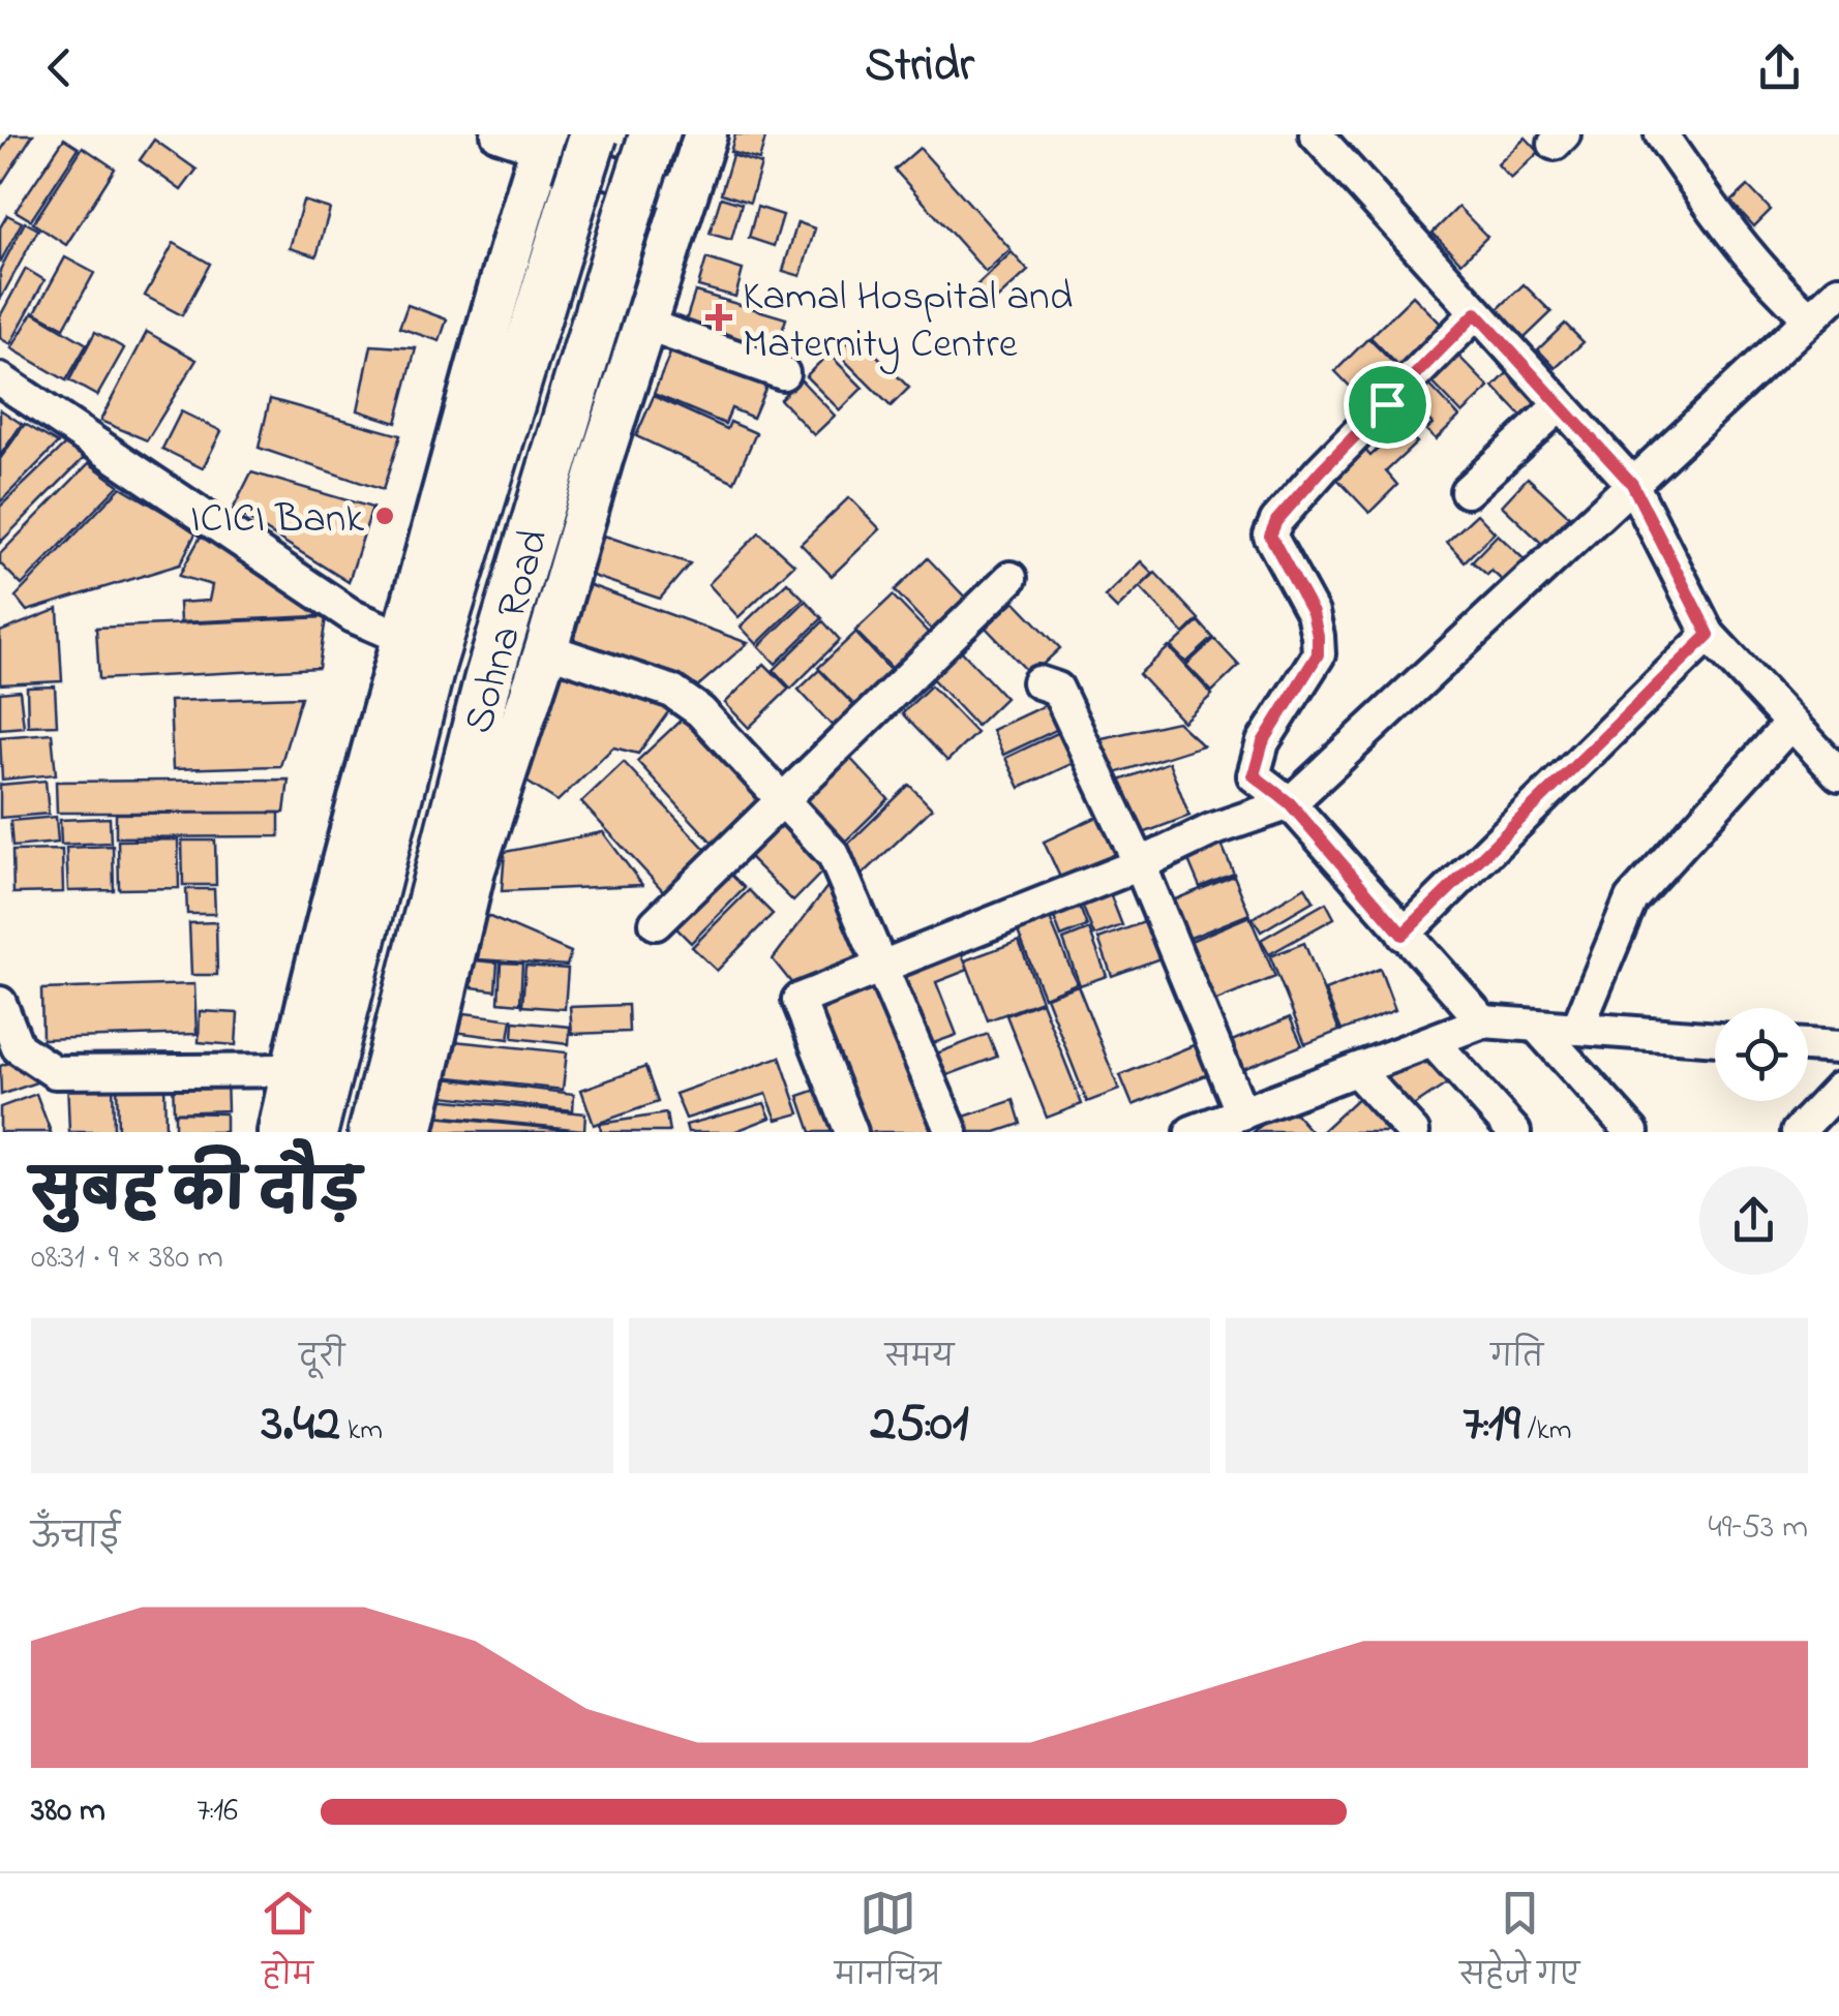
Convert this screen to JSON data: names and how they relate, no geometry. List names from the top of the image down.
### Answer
{
  "streets": {
    "highway": ["Sohna Road"]
  },
  "places": {
    "health": ["Kamal Hospital and Maternity Centre"],
    "other": ["ICICI Bank"]
  },
  "page": {
    "header": "Stridr",
    "heading": ["सुबह की दौड़", "08:31 · 9 × 380 m"],
    "stats": [
      ["दूरी", "3.42 km"],
      ["समय", "25:01"],
      ["गति", "7:19 /km"]
    ],
    "chart": ["ऊँचाई", "49–53 m"],
    "list": [
      {
        "name": "380 m",
        "note": "7:16"
      }
    ],
    "tabs": ["होम", "मानचित्र", "सहेजे गए"]
  }
}
